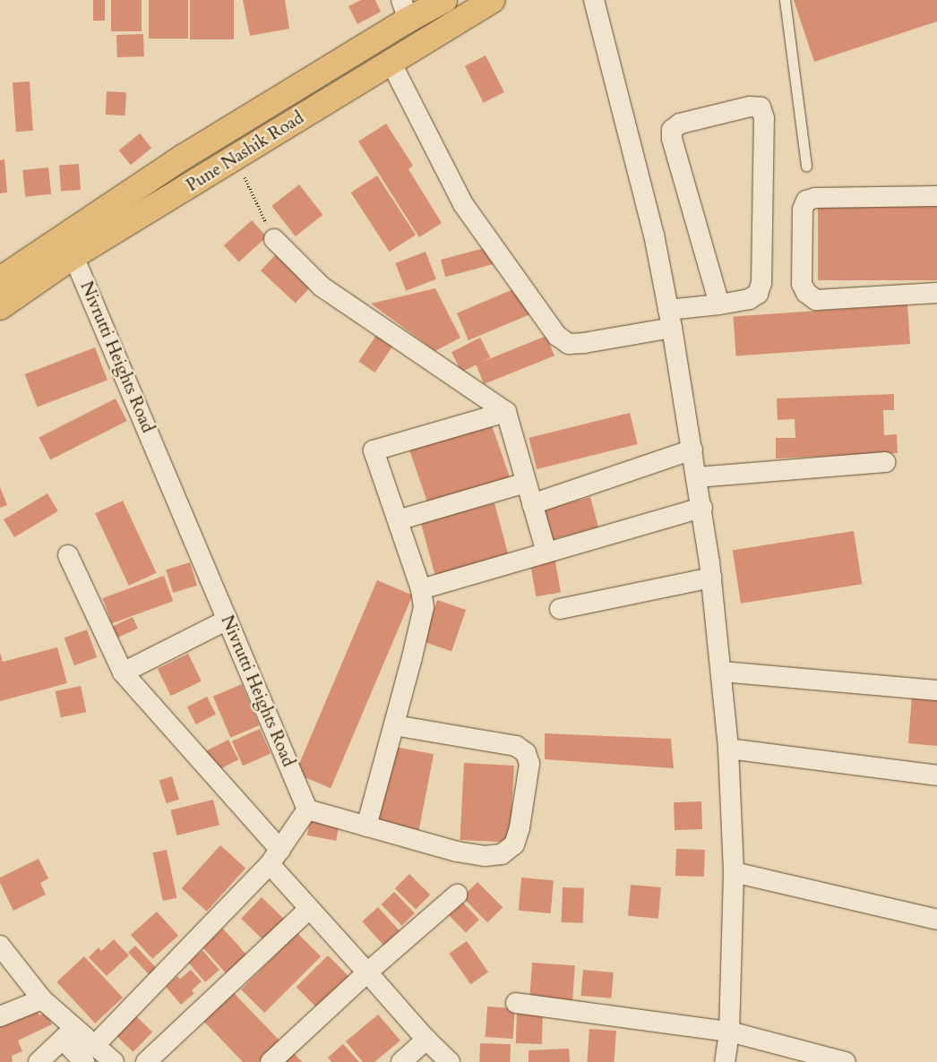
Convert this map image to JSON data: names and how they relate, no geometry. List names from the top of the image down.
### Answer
{
  "streets": {
    "highway": ["Pune Nashik Road"],
    "street": ["Nivrutti Heights Road"]
  },
  "crossings": [
    ["Pune Nashik Road", "Nivrutti Heights Road"]
  ]
}
